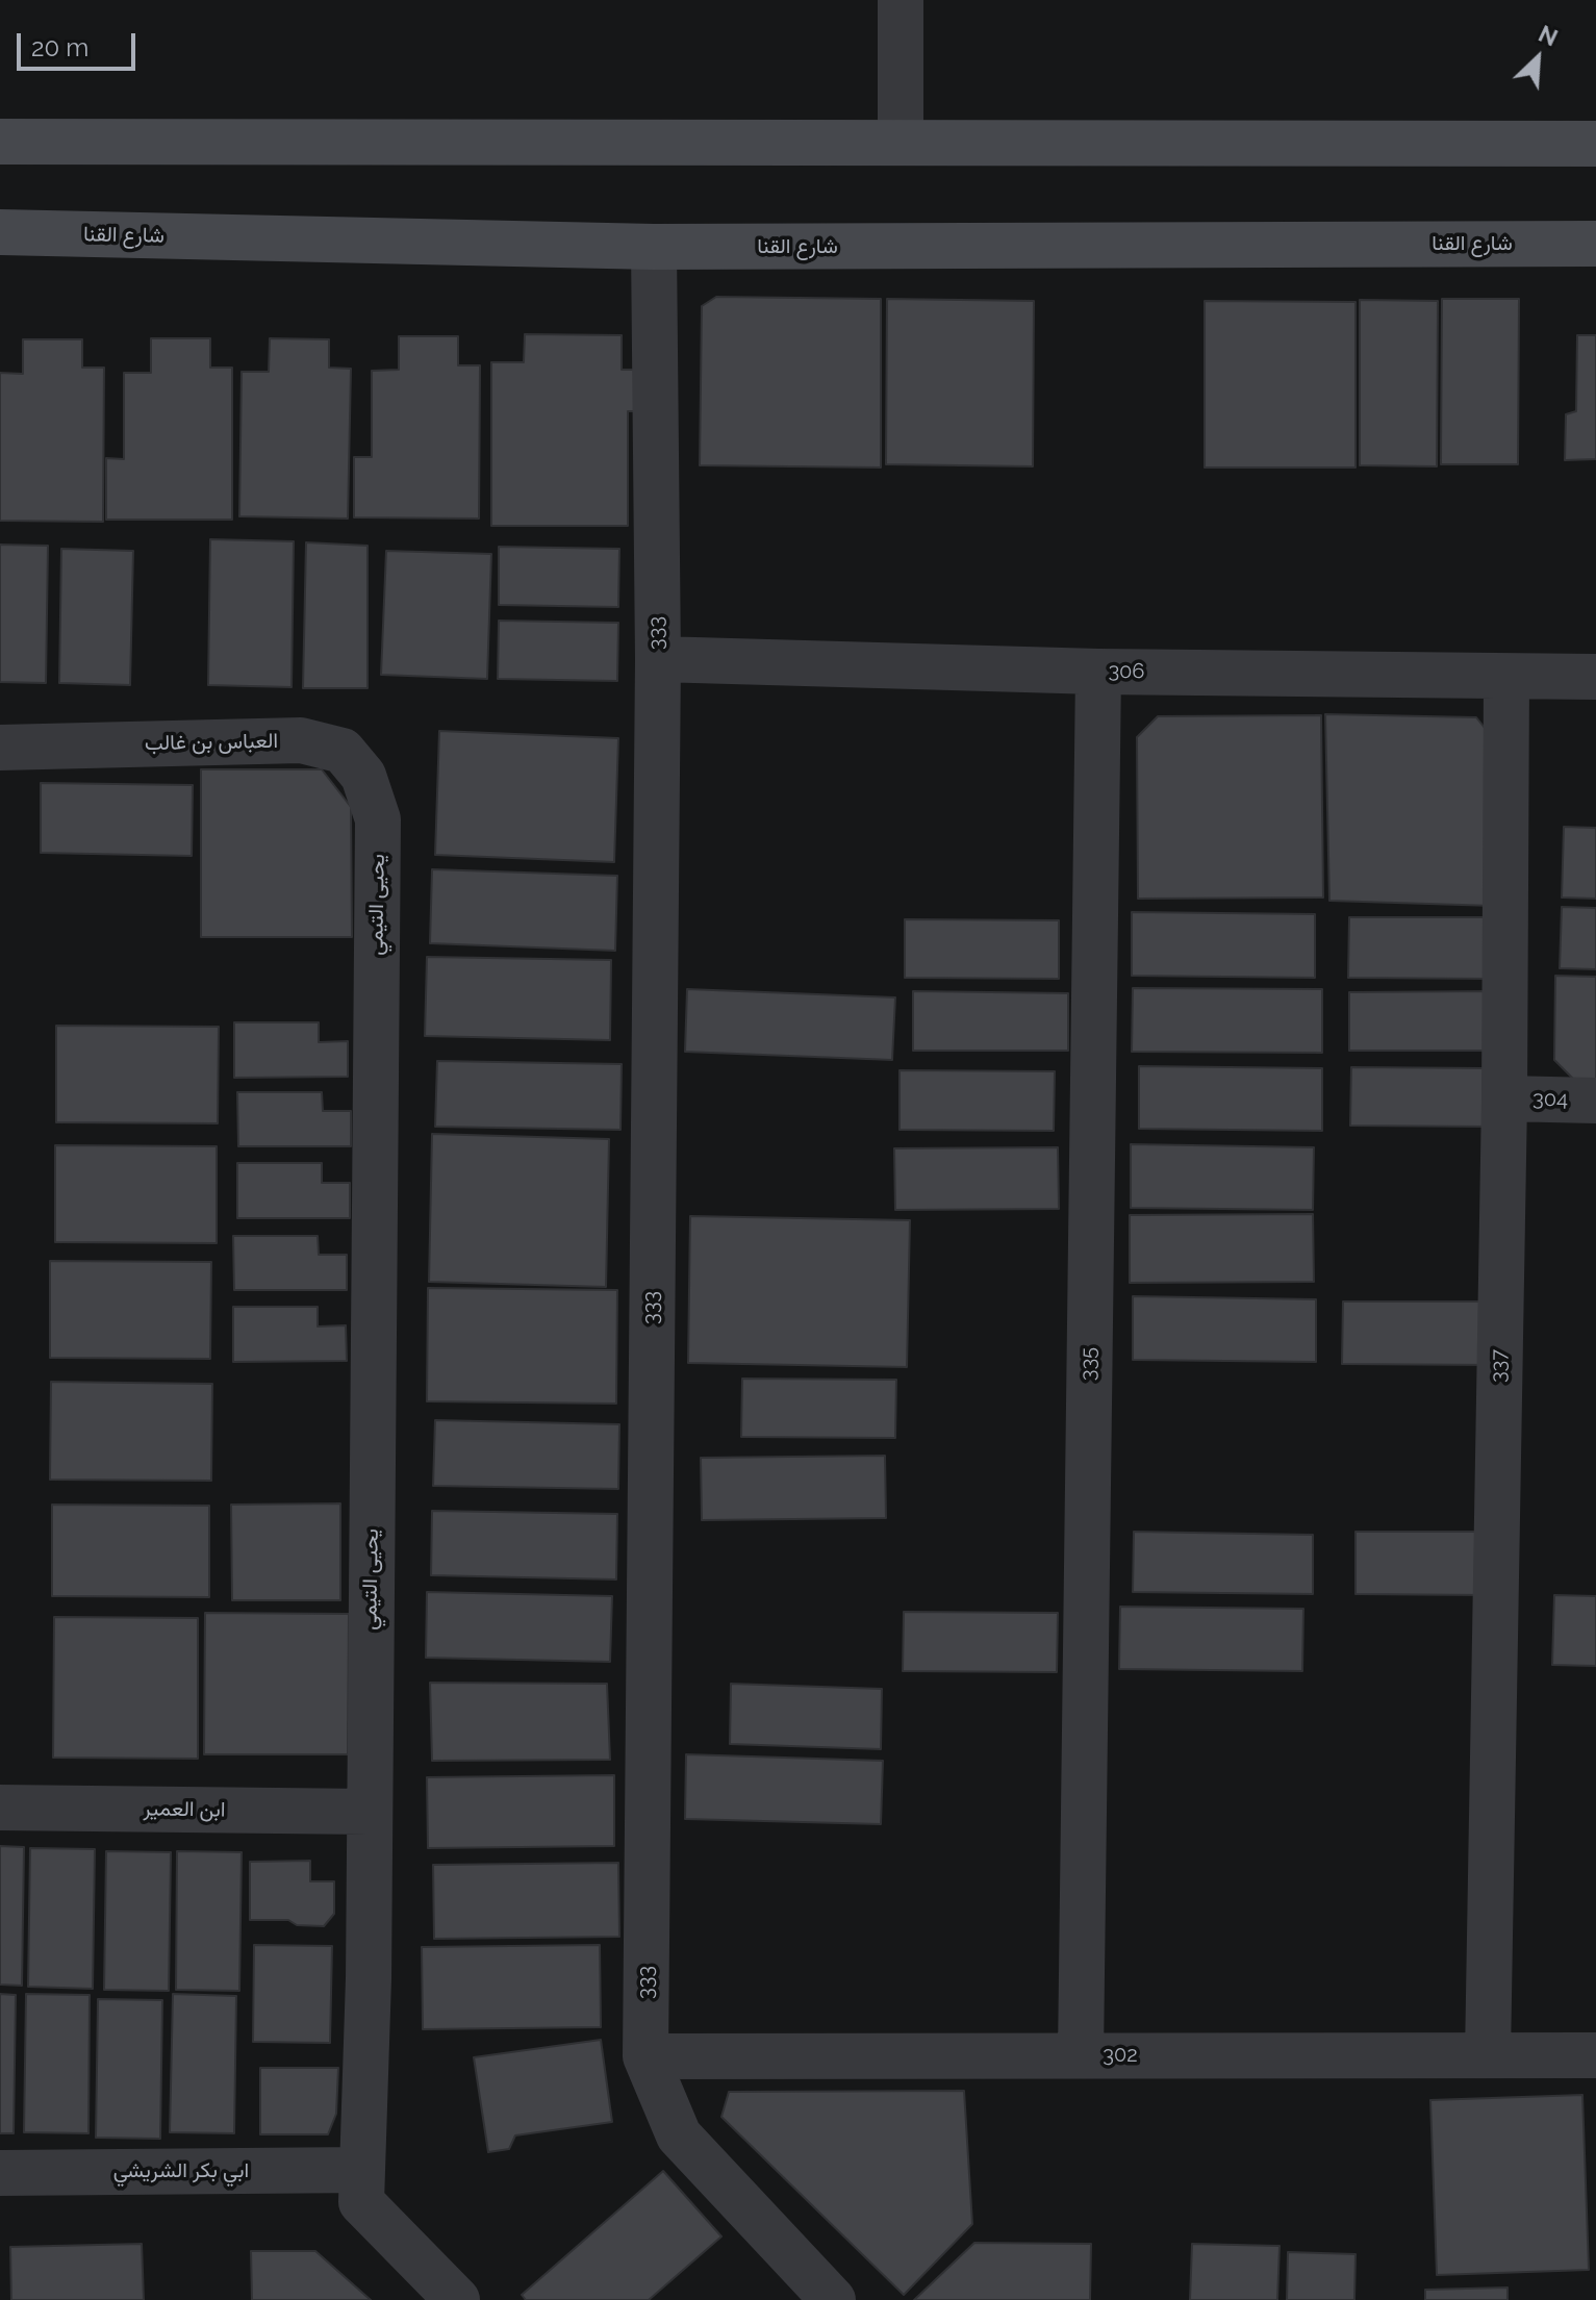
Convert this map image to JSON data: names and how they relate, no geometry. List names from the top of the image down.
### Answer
{
  "streets": {
    "street": [
      "شارع القنا",
      "333",
      "306",
      "العباس بن غالب",
      "يحيى التيمي",
      "304",
      "335",
      "337",
      "ابن العمير",
      "302",
      "ابي بكر الشريشي"
    ]
  },
  "crossings": [
    ["شارع القنا", "333"],
    ["333", "306"],
    ["333", "302"],
    ["306", "335"],
    ["306", "337"],
    ["العباس بن غالب", "يحيى التيمي"],
    ["يحيى التيمي", "ابن العمير"],
    ["يحيى التيمي", "ابي بكر الشريشي"],
    ["304", "337"],
    ["335", "302"],
    ["337", "302"]
  ],
  "scale_bar": "20 m",
  "north": "top right"
}
